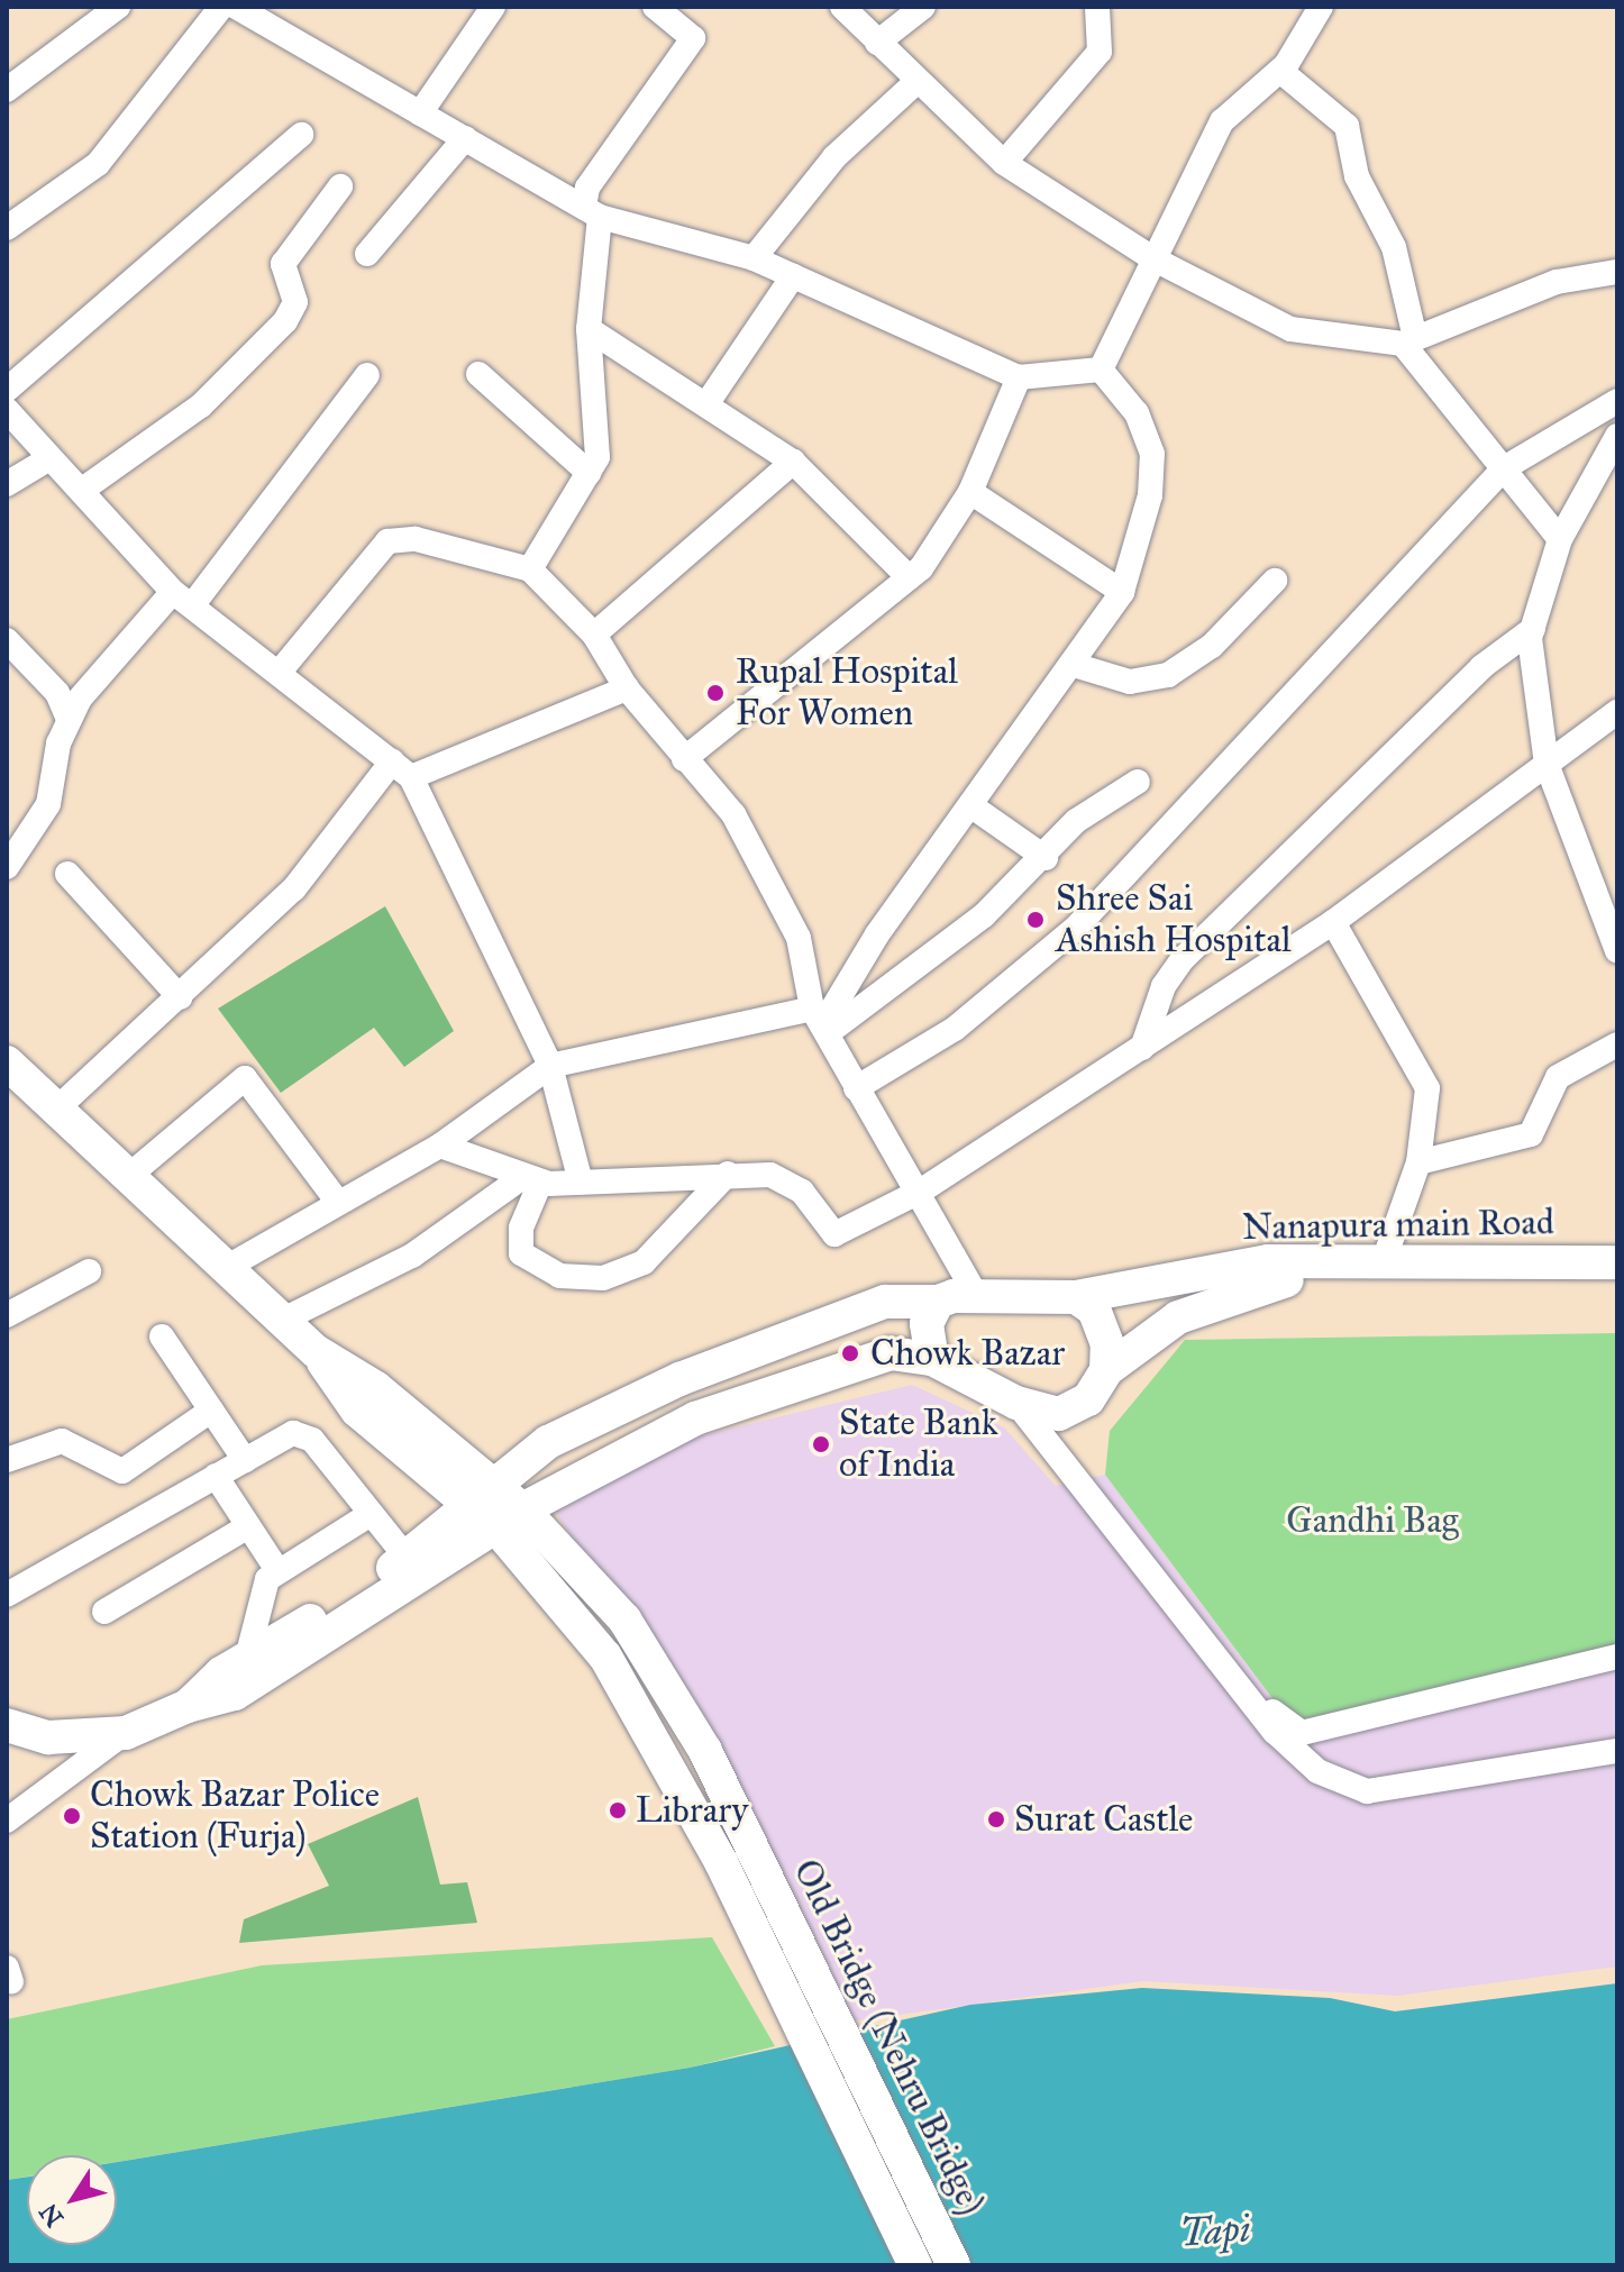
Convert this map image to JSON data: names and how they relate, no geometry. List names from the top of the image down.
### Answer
{
  "streets": {
    "main road": ["Nanapura main Road", "Old Bridge (Nehru Bridge)"]
  },
  "water": ["Tapi"],
  "parks": ["Gandhi Bag"],
  "places": [
    "Rupal Hospital For Women",
    "Shree Sai Ashish Hospital",
    "Chowk Bazar",
    "State Bank of India",
    "Library",
    "Chowk Bazar Police Station (Furja)",
    "Surat Castle"
  ],
  "north": "bottom left"
}
